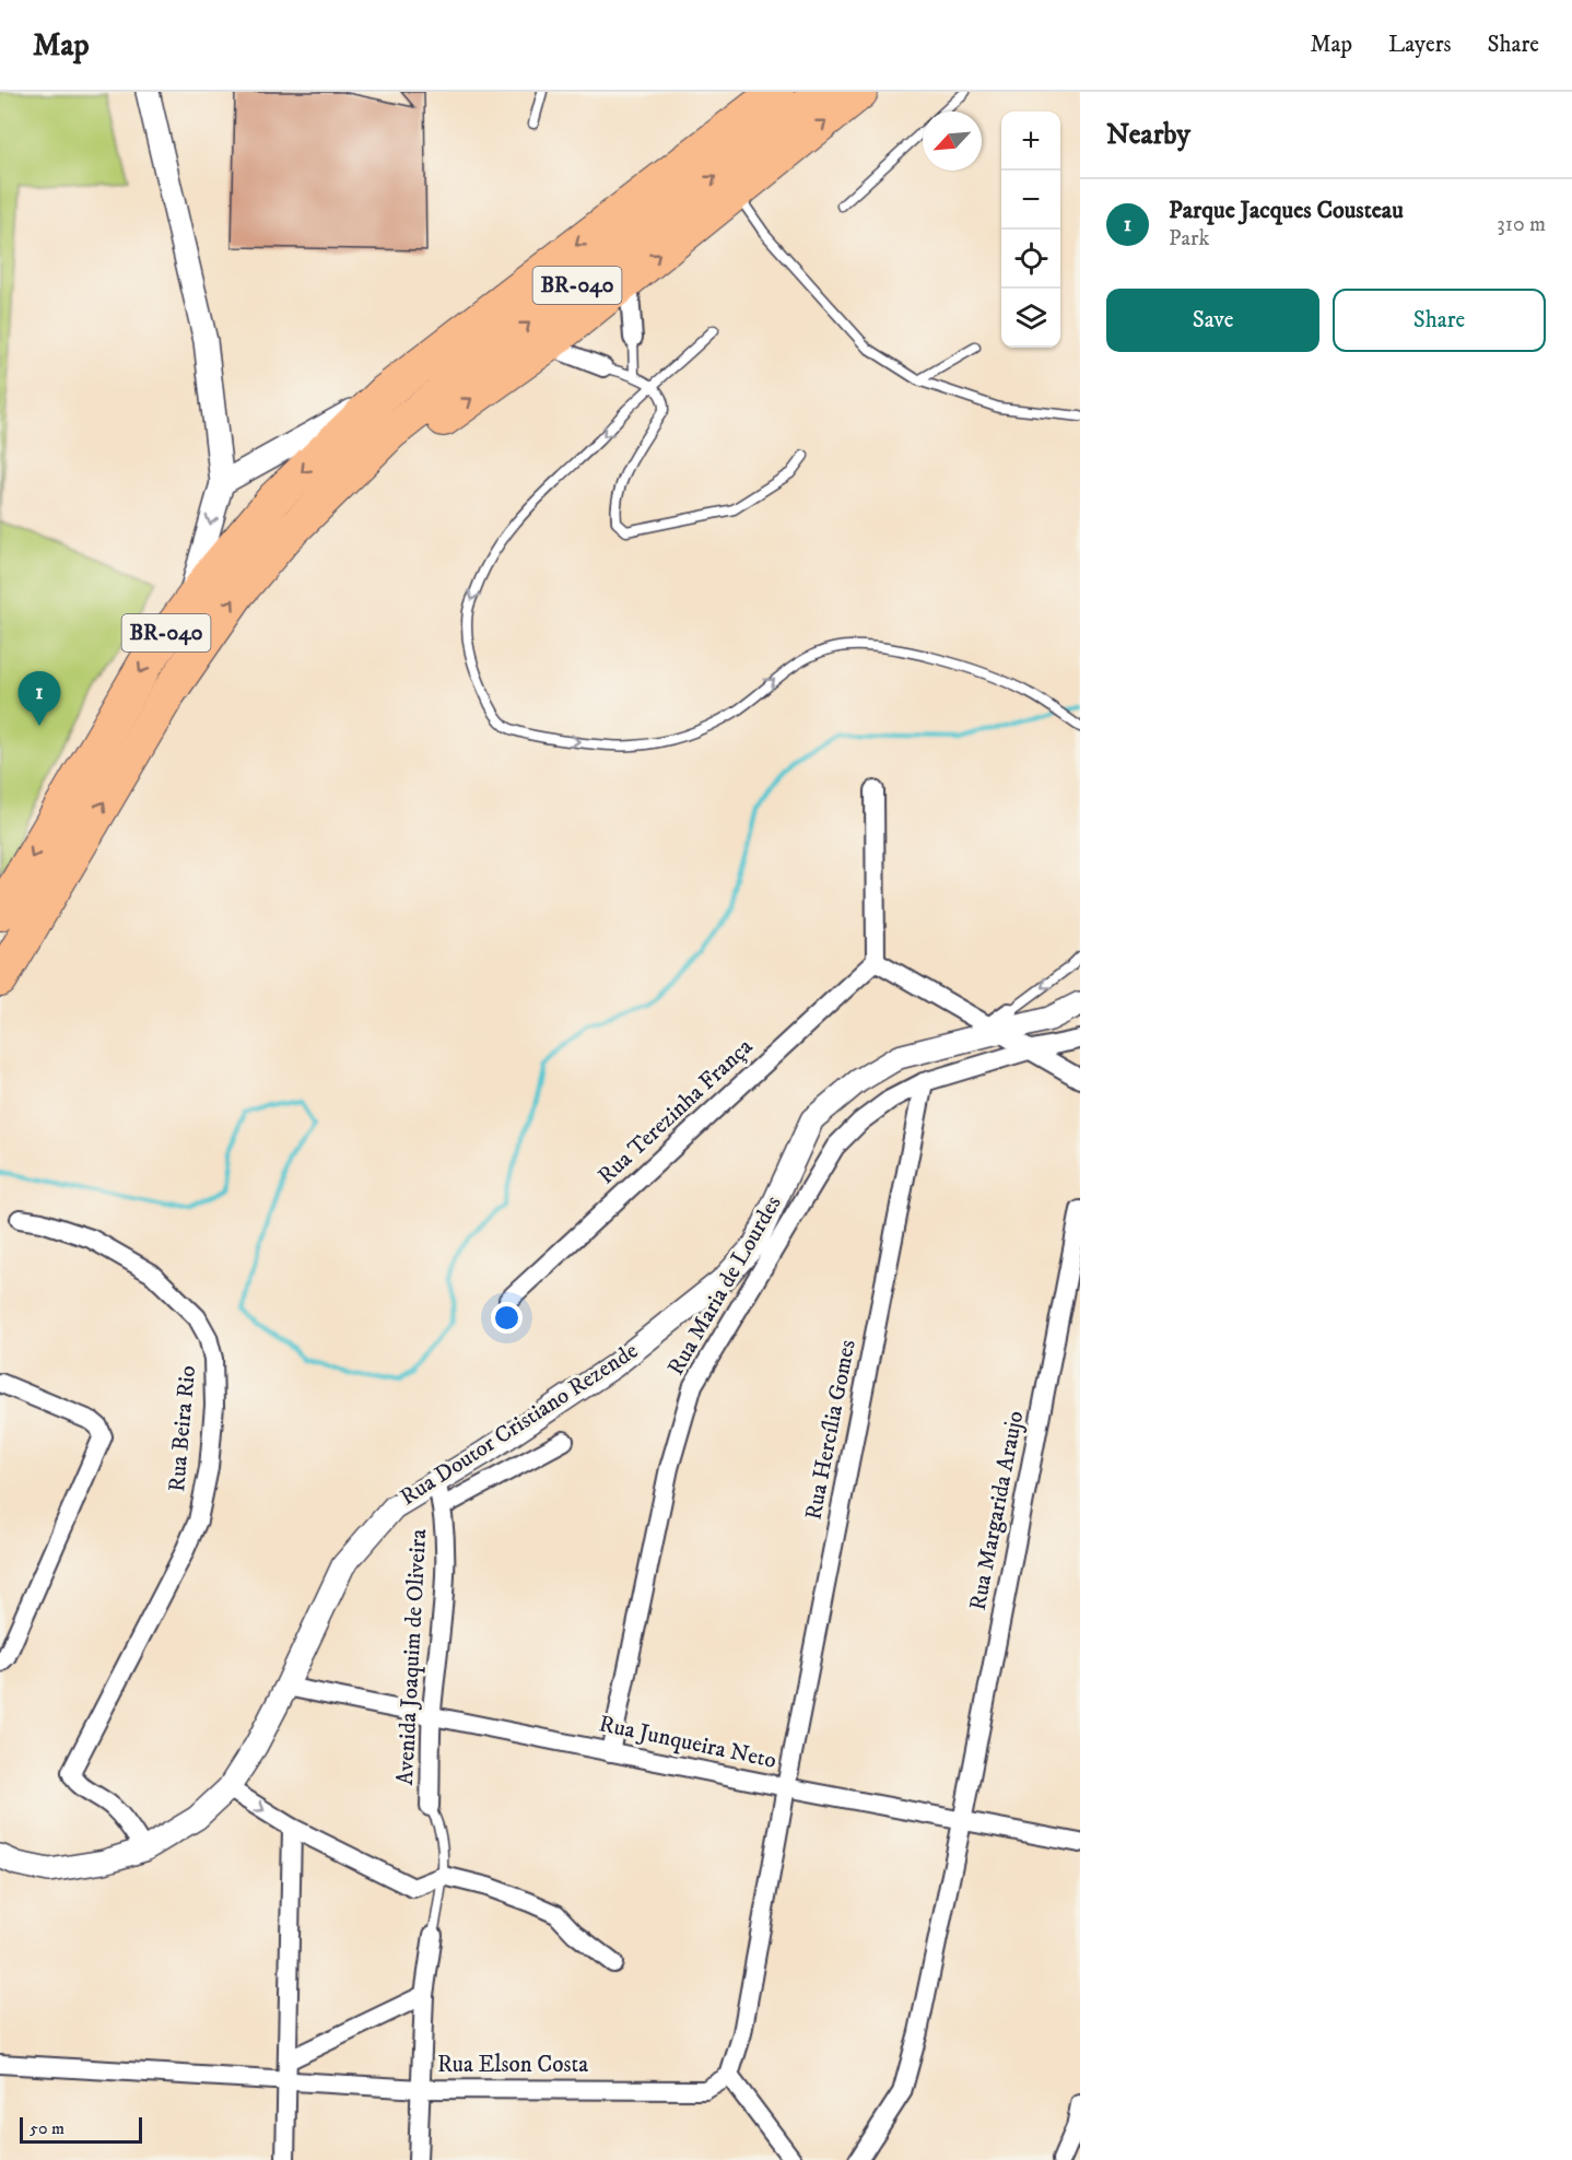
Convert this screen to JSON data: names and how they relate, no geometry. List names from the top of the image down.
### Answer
{
  "streets": {
    "highway": ["BR-040"],
    "street": [
      "Rua Terezinha França",
      "Rua Maria de Lourdes",
      "Rua Doutor Cristiano Rezende",
      "Rua Beira Rio",
      "Rua Hercília Gomes",
      "Rua Margarida Araujo",
      "Avenida Joaquim de Oliveira",
      "Rua Junqueira Neto",
      "Rua Elson Costa"
    ]
  },
  "crossings": [
    ["Rua Maria de Lourdes", "Rua Hercília Gomes"],
    ["Rua Maria de Lourdes", "Rua Junqueira Neto"],
    ["Rua Doutor Cristiano Rezende", "Rua Beira Rio"],
    ["Rua Doutor Cristiano Rezende", "Avenida Joaquim de Oliveira"],
    ["Rua Doutor Cristiano Rezende", "Rua Junqueira Neto"],
    ["Rua Hercília Gomes", "Rua Junqueira Neto"],
    ["Rua Margarida Araujo", "Rua Junqueira Neto"],
    ["Avenida Joaquim de Oliveira", "Rua Junqueira Neto"],
    ["Avenida Joaquim de Oliveira", "Rua Elson Costa"]
  ],
  "scale_bar": "50 m",
  "north": "bottom left",
  "page": {
    "header": "Map",
    "nav": ["Map", "Layers", "Share"],
    "heading": "Nearby",
    "map_buttons": ["+", "−"],
    "list": [
      {
        "mark": "1",
        "name": "Parque Jacques Cousteau",
        "note": "Park",
        "value": "310 m"
      }
    ],
    "buttons": ["Save", "Share"],
    "pins": "1",
    "scale": "50 m"
  }
}
